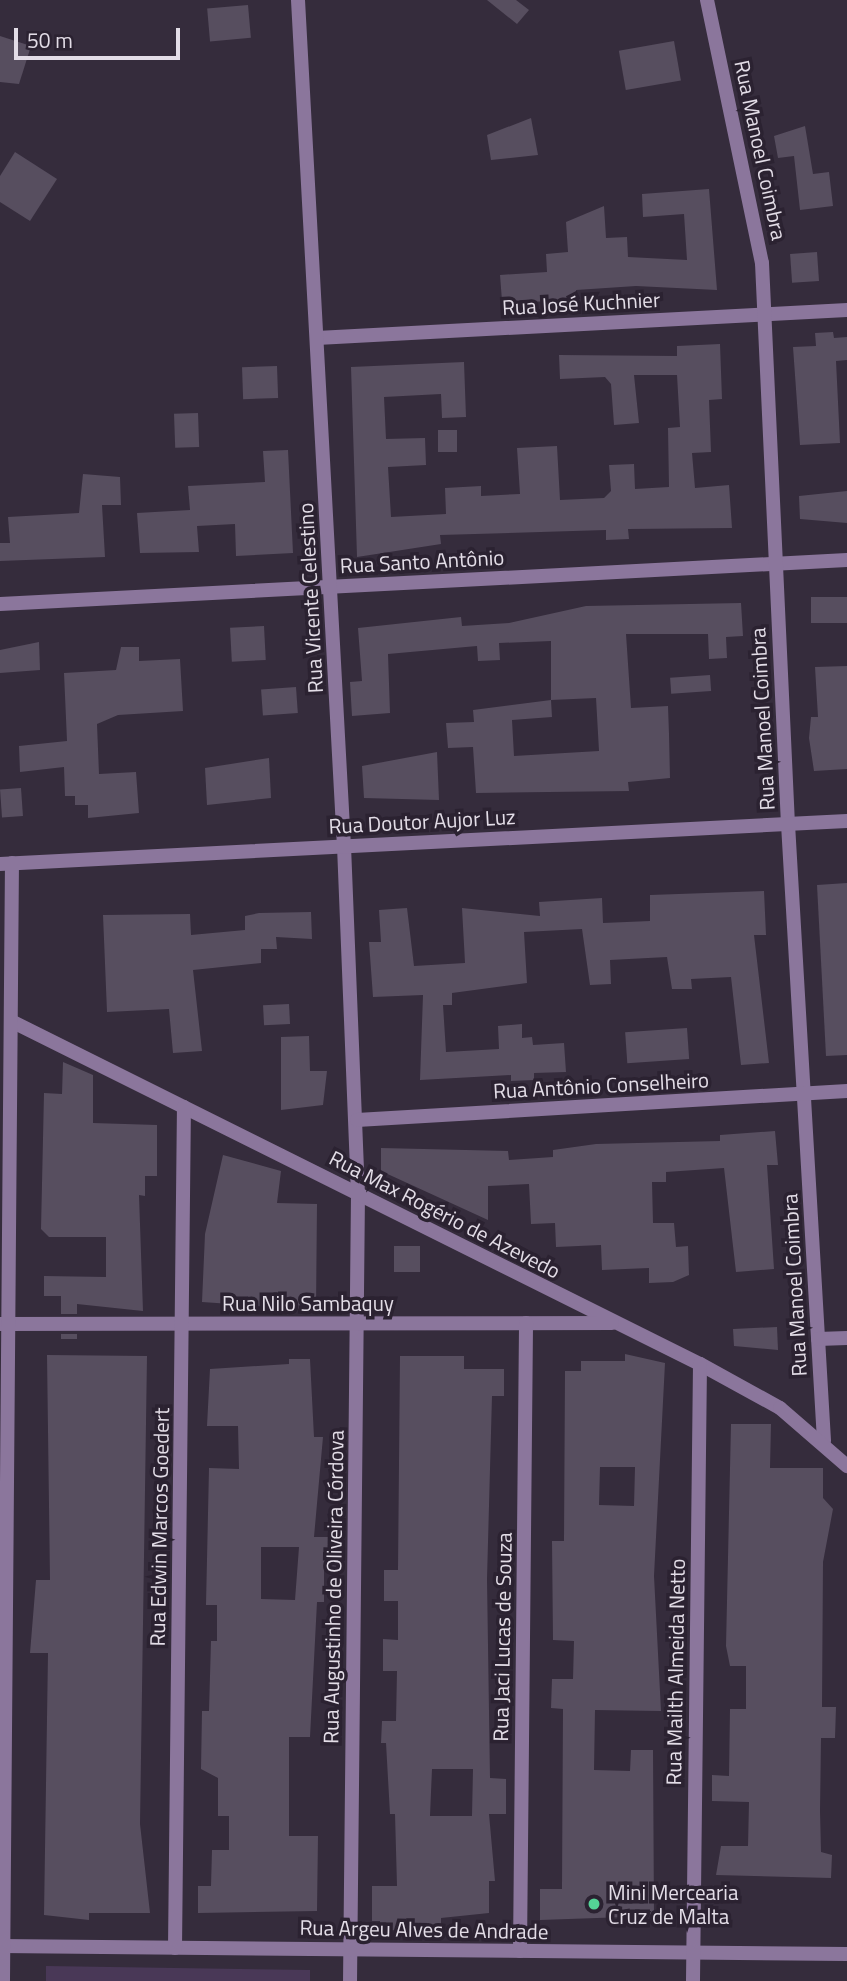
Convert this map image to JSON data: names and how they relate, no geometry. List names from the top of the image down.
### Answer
{
  "streets": {
    "street": [
      "Rua Manoel Coimbra",
      "Rua José Kuchnier",
      "Rua Santo Antônio",
      "Rua Vicente Celestino",
      "Rua Doutor Aujor Luz",
      "Rua Antônio Conselheiro",
      "Rua Max Rogério de Azevedo",
      "Rua Nilo Sambaquy",
      "Rua Edwin Marcos Goedert",
      "Rua Augustinho de Oliveira Córdova",
      "Rua Jaci Lucas de Souza",
      "Rua Mailth Almeida Netto",
      "Rua Argeu Alves de Andrade"
    ]
  },
  "crossings": [
    ["Rua Manoel Coimbra", "Rua José Kuchnier"],
    ["Rua Manoel Coimbra", "Rua Santo Antônio"],
    ["Rua Manoel Coimbra", "Rua Doutor Aujor Luz"],
    ["Rua Manoel Coimbra", "Rua Antônio Conselheiro"],
    ["Rua Manoel Coimbra", "Rua Max Rogério de Azevedo"],
    ["Rua José Kuchnier", "Rua Vicente Celestino"],
    ["Rua Santo Antônio", "Rua Vicente Celestino"],
    ["Rua Vicente Celestino", "Rua Doutor Aujor Luz"],
    ["Rua Vicente Celestino", "Rua Antônio Conselheiro"],
    ["Rua Vicente Celestino", "Rua Max Rogério de Azevedo"],
    ["Rua Vicente Celestino", "Rua Augustinho de Oliveira Córdova"],
    ["Rua Max Rogério de Azevedo", "Rua Nilo Sambaquy"],
    ["Rua Max Rogério de Azevedo", "Rua Edwin Marcos Goedert"],
    ["Rua Max Rogério de Azevedo", "Rua Augustinho de Oliveira Córdova"],
    ["Rua Max Rogério de Azevedo", "Rua Mailth Almeida Netto"],
    ["Rua Nilo Sambaquy", "Rua Edwin Marcos Goedert"],
    ["Rua Nilo Sambaquy", "Rua Augustinho de Oliveira Córdova"],
    ["Rua Nilo Sambaquy", "Rua Jaci Lucas de Souza"],
    ["Rua Edwin Marcos Goedert", "Rua Argeu Alves de Andrade"],
    ["Rua Augustinho de Oliveira Córdova", "Rua Argeu Alves de Andrade"],
    ["Rua Jaci Lucas de Souza", "Rua Argeu Alves de Andrade"],
    ["Rua Mailth Almeida Netto", "Rua Argeu Alves de Andrade"]
  ],
  "places": ["Mini Mercearia Cruz de Malta"],
  "scale_bar": "50 m"
}
